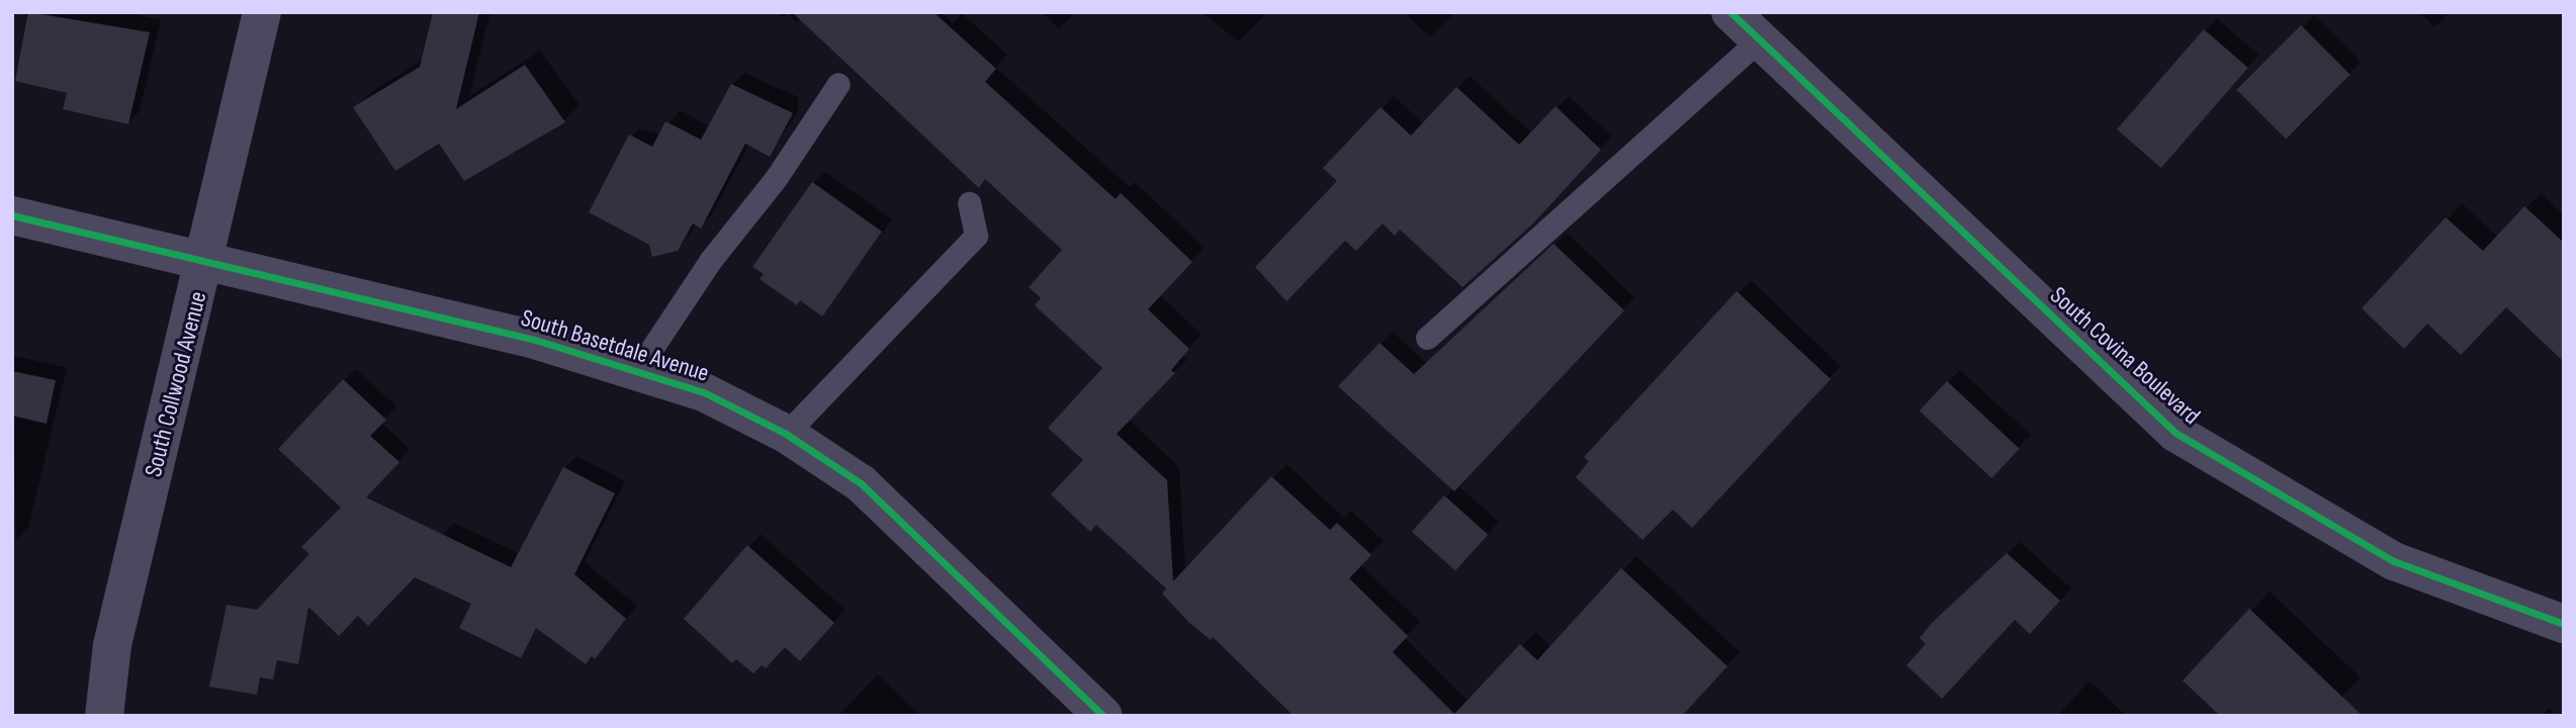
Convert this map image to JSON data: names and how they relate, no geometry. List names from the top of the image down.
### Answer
{
  "streets": {
    "street": ["South Basetdale Avenue", "South Covina Boulevard", "South Collwood Avenue"]
  },
  "crossings": [
    ["South Basetdale Avenue", "South Collwood Avenue"]
  ]
}
